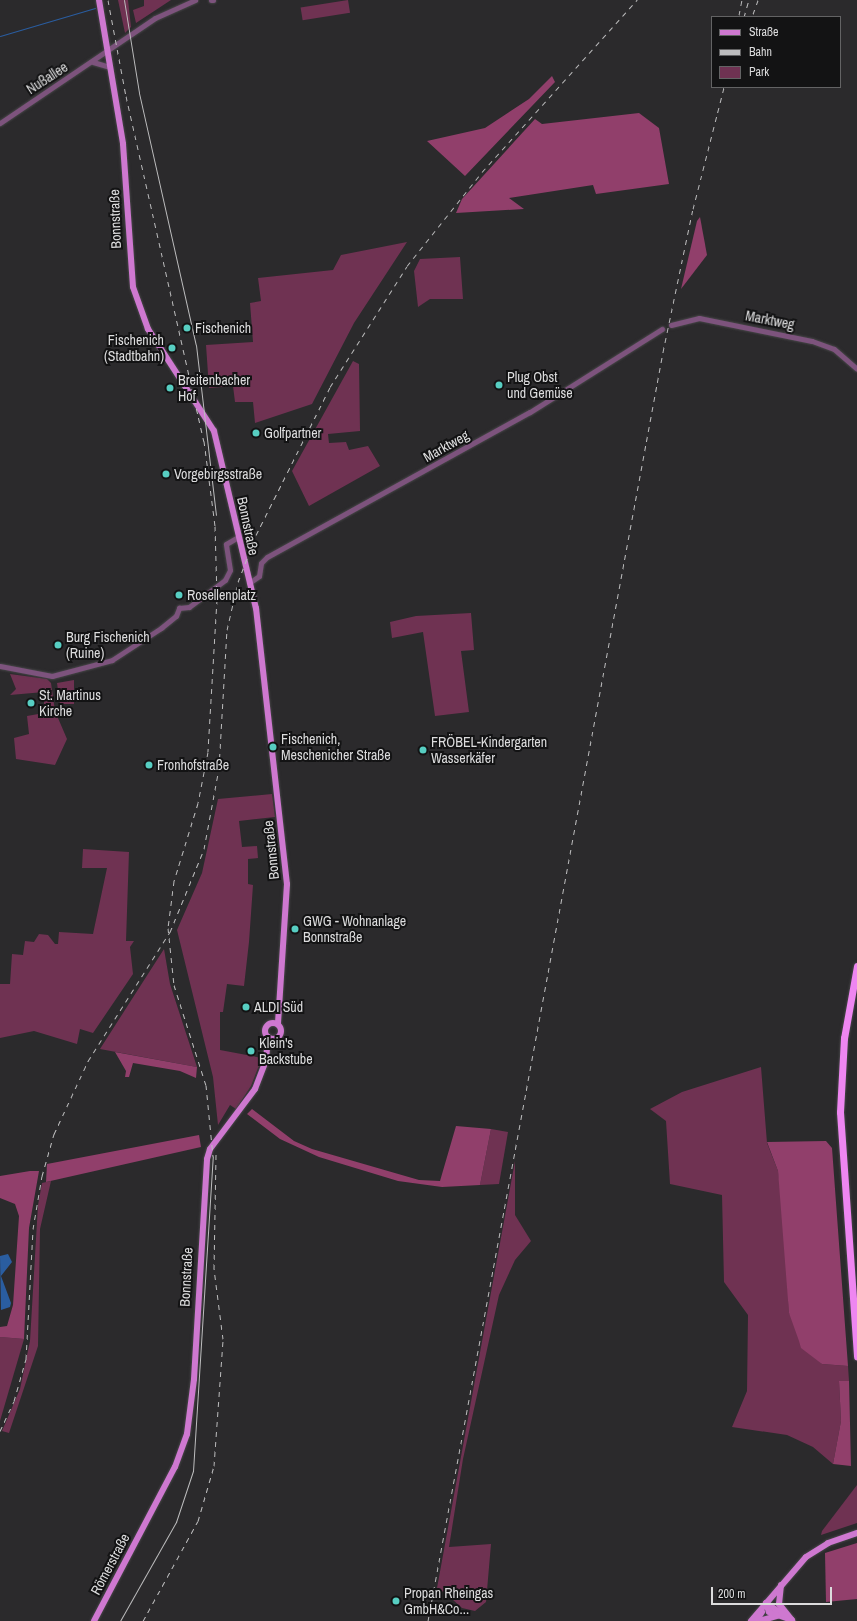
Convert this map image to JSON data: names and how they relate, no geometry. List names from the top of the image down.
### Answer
{
  "streets": {
    "main road": ["Bonnstraße", "Römerstraße"],
    "street": ["Nußallee", "Marktweg"]
  },
  "crossings": [
    ["Nußallee", "Bonnstraße"],
    ["Bonnstraße", "Marktweg"],
    ["Bonnstraße", "Römerstraße"]
  ],
  "places": [
    "Fischenich",
    "Fischenich (Stadtbahn)",
    "Plug Obst und Gemüse",
    "Breitenbacher Hof",
    "Golfpartner",
    "Vorgebirgsstraße",
    "Rosellenplatz",
    "Burg Fischenich (Ruine)",
    "St. Martinus Kirche",
    "Fischenich, Meschenicher Straße",
    "FRÖBEL-Kindergarten Wasserkäfer",
    "Fronhofstraße",
    "GWG - Wohnanlage Bonnstraße",
    "ALDI Süd",
    "Klein's Backstube",
    "Propan Rheingas GmbH&Co..."
  ],
  "legend": ["Straße", "Bahn", "Park"],
  "scale_bar": "200 m"
}
